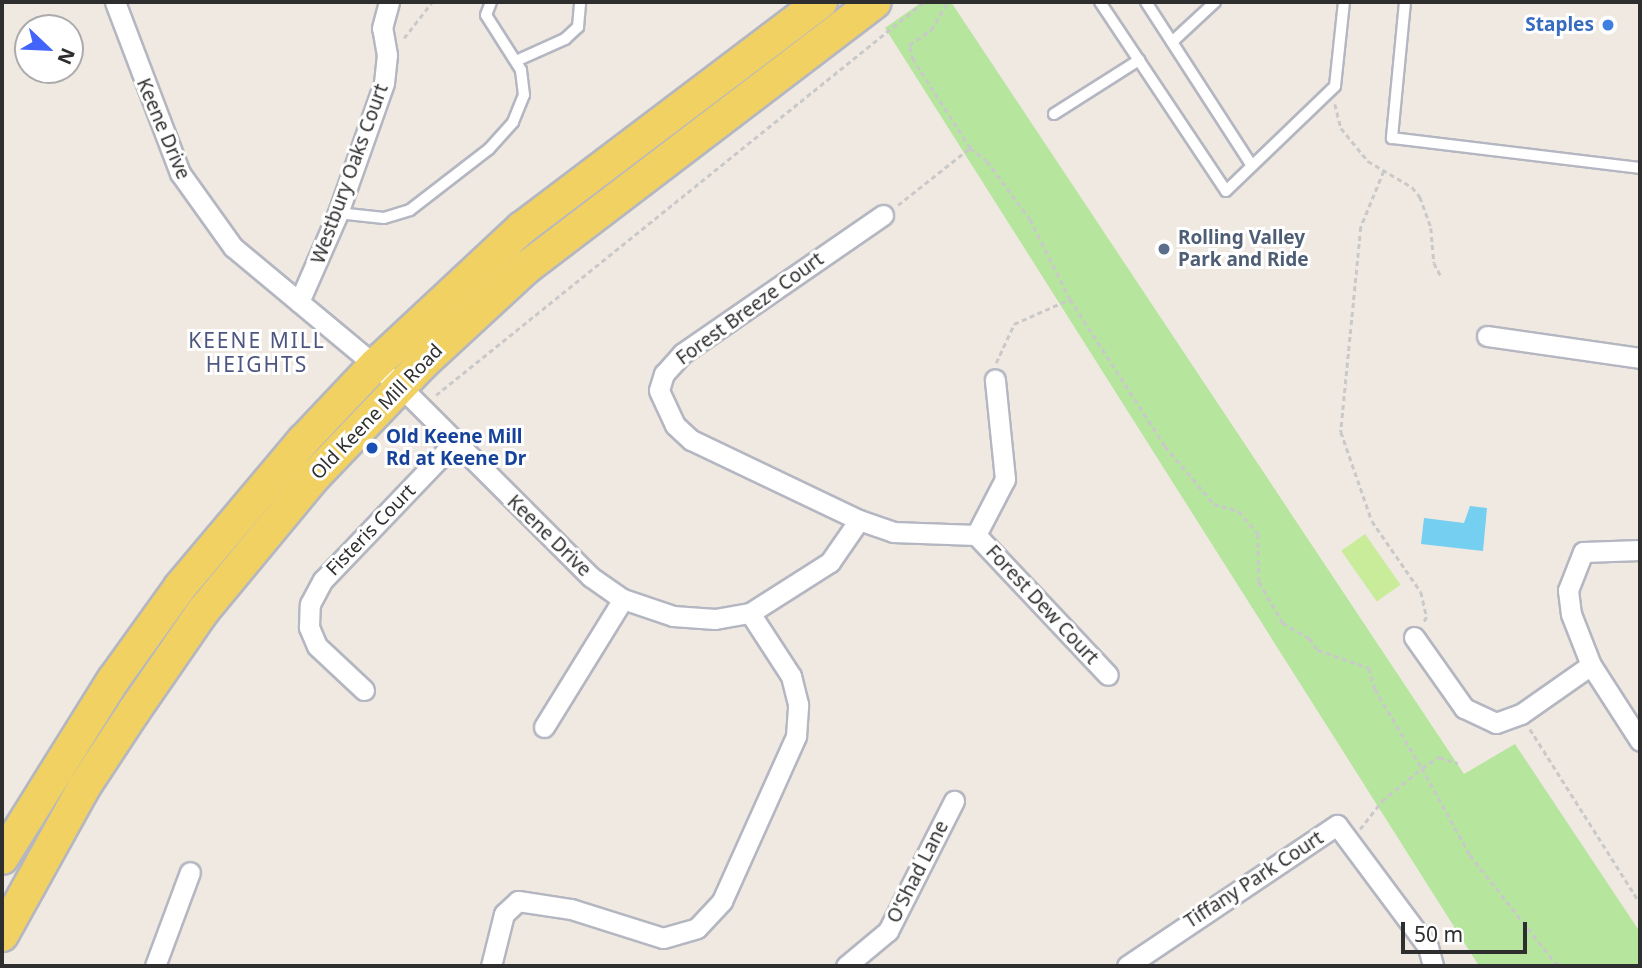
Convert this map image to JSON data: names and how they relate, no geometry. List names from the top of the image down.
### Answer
{
  "streets": {
    "main road": ["Old Keene Mill Road"],
    "street": [
      "Keene Drive",
      "Westbury Oaks Court",
      "Forest Breeze Court",
      "Fisteris Court",
      "Forest Dew Court",
      "O'Shad Lane",
      "Tiffany Park Court"
    ]
  },
  "crossings": [
    ["Keene Drive", "Westbury Oaks Court"],
    ["Keene Drive", "Forest Breeze Court"],
    ["Keene Drive", "Old Keene Mill Road"],
    ["Keene Drive", "Fisteris Court"]
  ],
  "districts": ["KEENE MILL HEIGHTS"],
  "places": ["Staples", "Rolling Valley Park and Ride", "Old Keene Mill Rd at Keene Dr"],
  "scale_bar": "50 m",
  "north": "bottom right"
}
